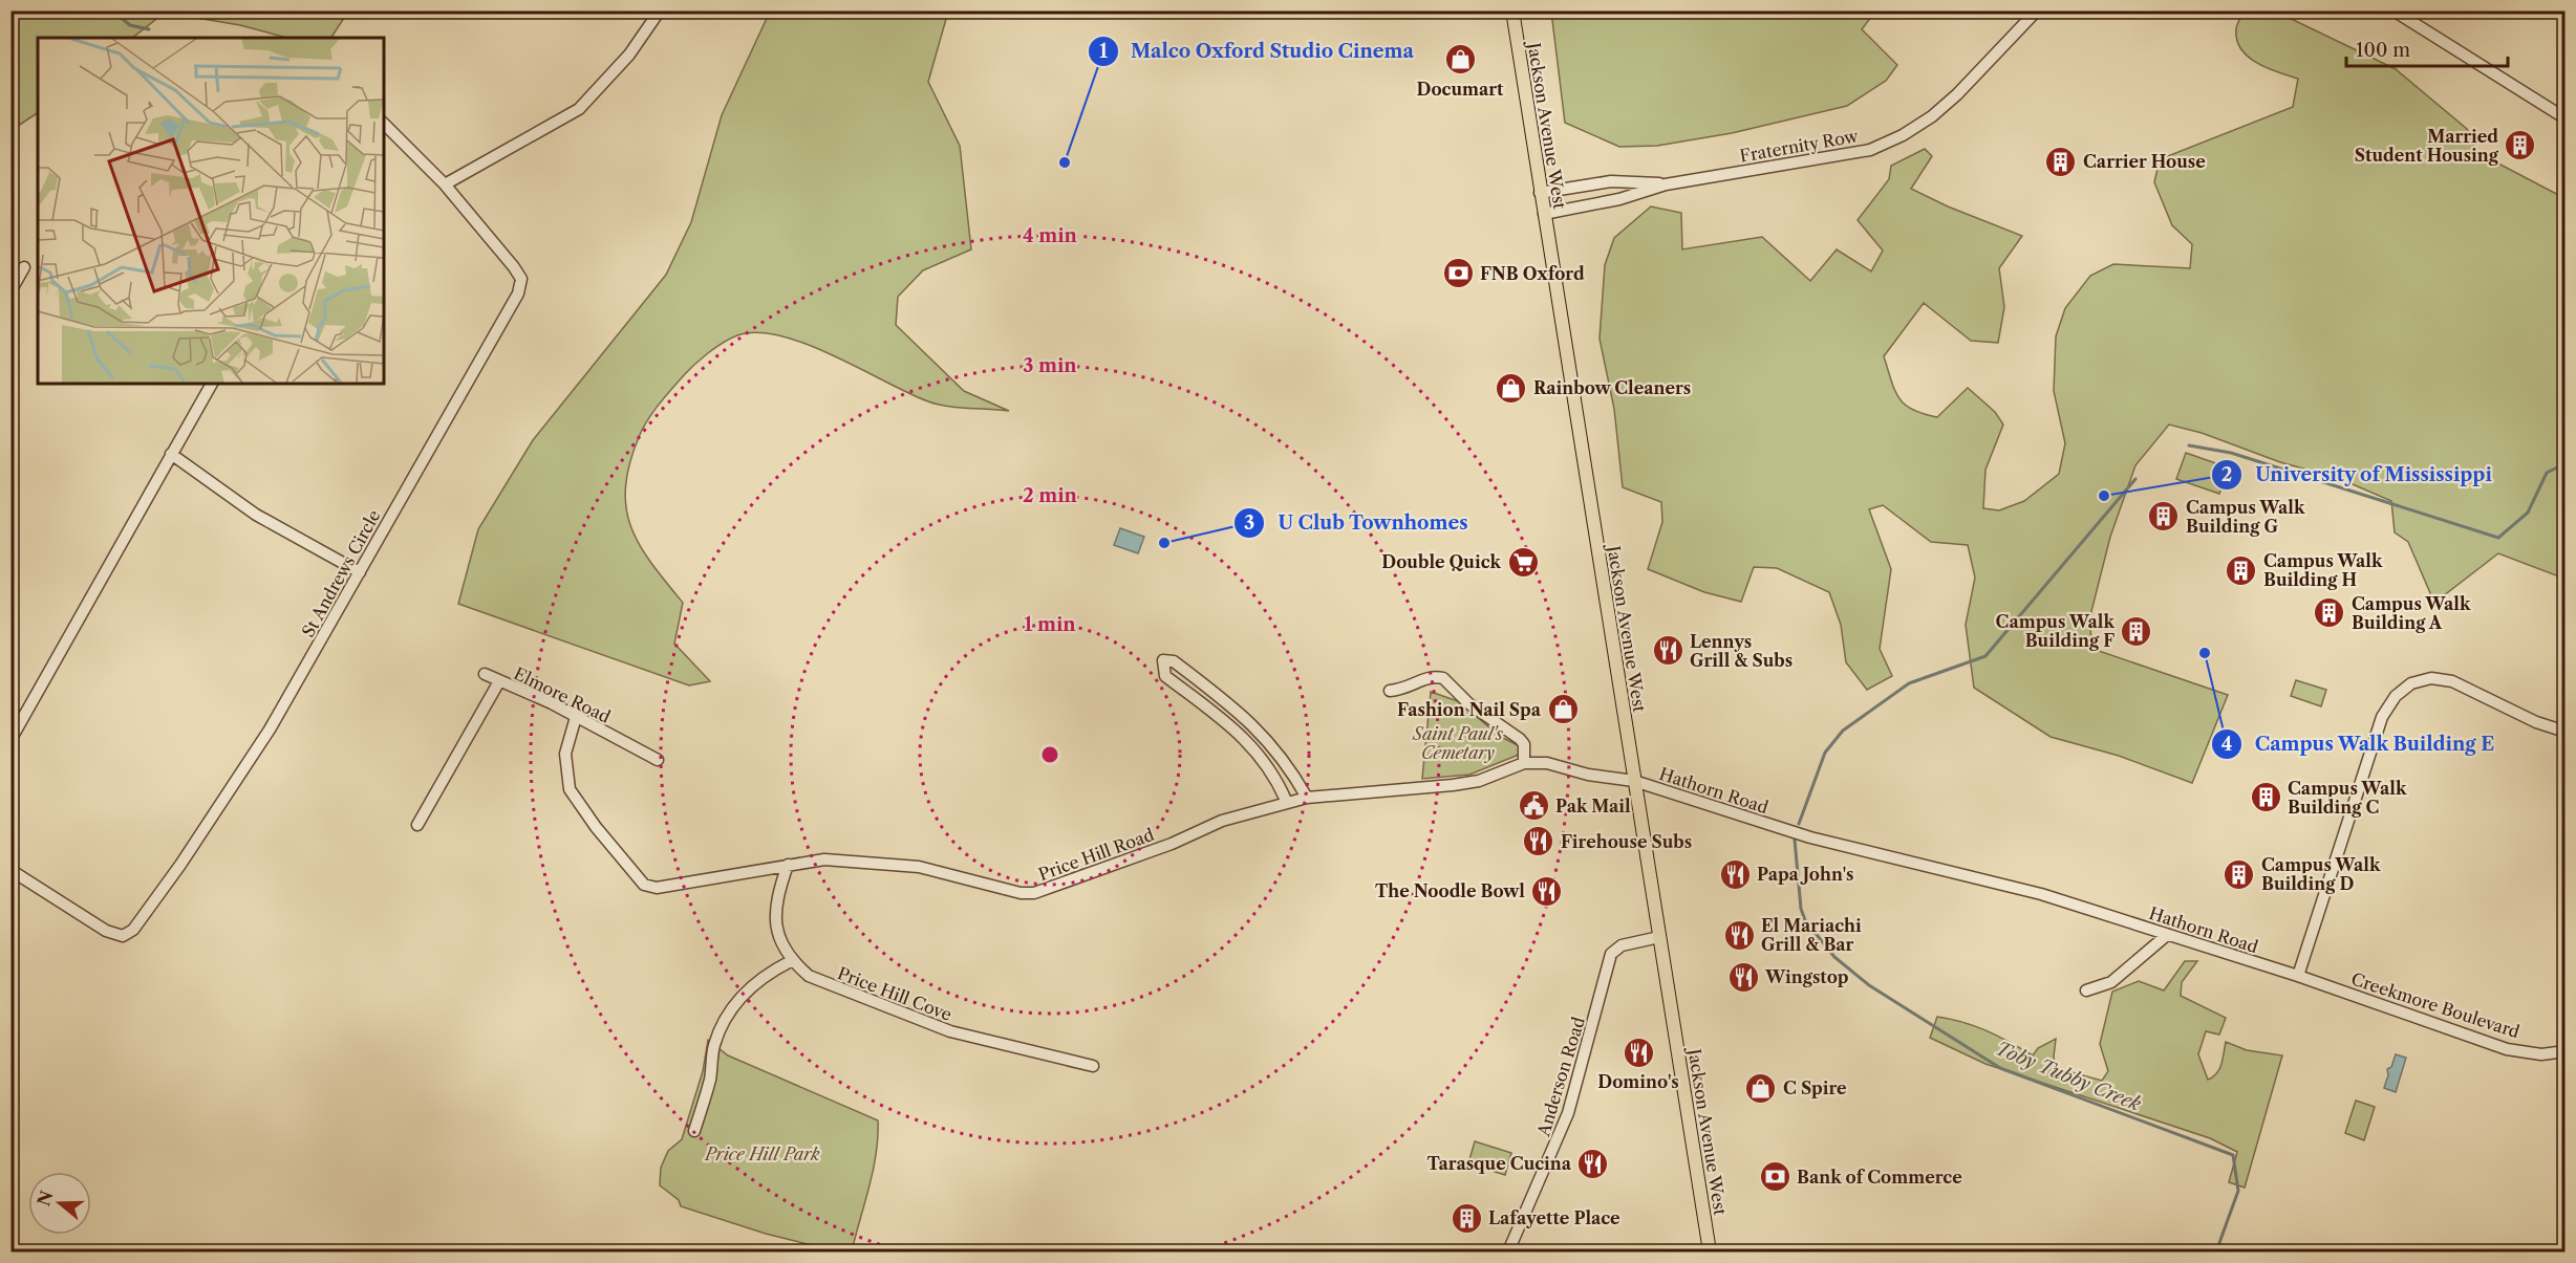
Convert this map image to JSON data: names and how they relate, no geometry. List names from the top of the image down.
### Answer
{
  "streets": {
    "main road": ["Jackson Avenue West"],
    "street": [
      "Fraternity Row",
      "St Andrews Circle",
      "Elmore Road",
      "Hathorn Road",
      "Price Hill Road",
      "Price Hill Cove",
      "Creekmore Boulevard",
      "Anderson Road"
    ]
  },
  "crossings": [
    ["Jackson Avenue West", "Fraternity Row"],
    ["Jackson Avenue West", "Hathorn Road"],
    ["Jackson Avenue West", "Price Hill Road"],
    ["Jackson Avenue West", "Anderson Road"],
    ["Elmore Road", "Price Hill Road"],
    ["Hathorn Road", "Price Hill Road"],
    ["Hathorn Road", "Creekmore Boulevard"],
    ["Price Hill Road", "Price Hill Cove"]
  ],
  "water": ["Toby Tubby Creek"],
  "parks": ["Saint Paul's Cemetary", "Price Hill Park"],
  "places": {
    "shop": [
      "Documart",
      "Rainbow Cleaners",
      "Fashion Nail Spa",
      "C Spire"
    ],
    "building": [
      "Married Student Housing",
      "Carrier House",
      "Campus Walk Building G",
      "Campus Walk Building H",
      "Campus Walk Building A",
      "Campus Walk Building F",
      "Campus Walk Building C",
      "Campus Walk Building D",
      "Lafayette Place"
    ],
    "other": [
      "Malco Oxford Studio Cinema",
      "University of Mississippi",
      "U Club Townhomes",
      "Campus Walk Building E"
    ],
    "bank": ["FNB Oxford", "Bank of Commerce"],
    "supermarket": ["Double Quick"],
    "restaurant": [
      "Lennys Grill & Subs",
      "Firehouse Subs",
      "Papa John's",
      "The Noodle Bowl",
      "El Mariachi Grill & Bar",
      "Wingstop",
      "Domino's",
      "Tarasque Cucina"
    ],
    "public building": ["Pak Mail"]
  },
  "scale_bar": "100 m",
  "north": "left",
  "rings": [
    "4 min",
    "3 min",
    "2 min",
    "1 min"
  ]
}
